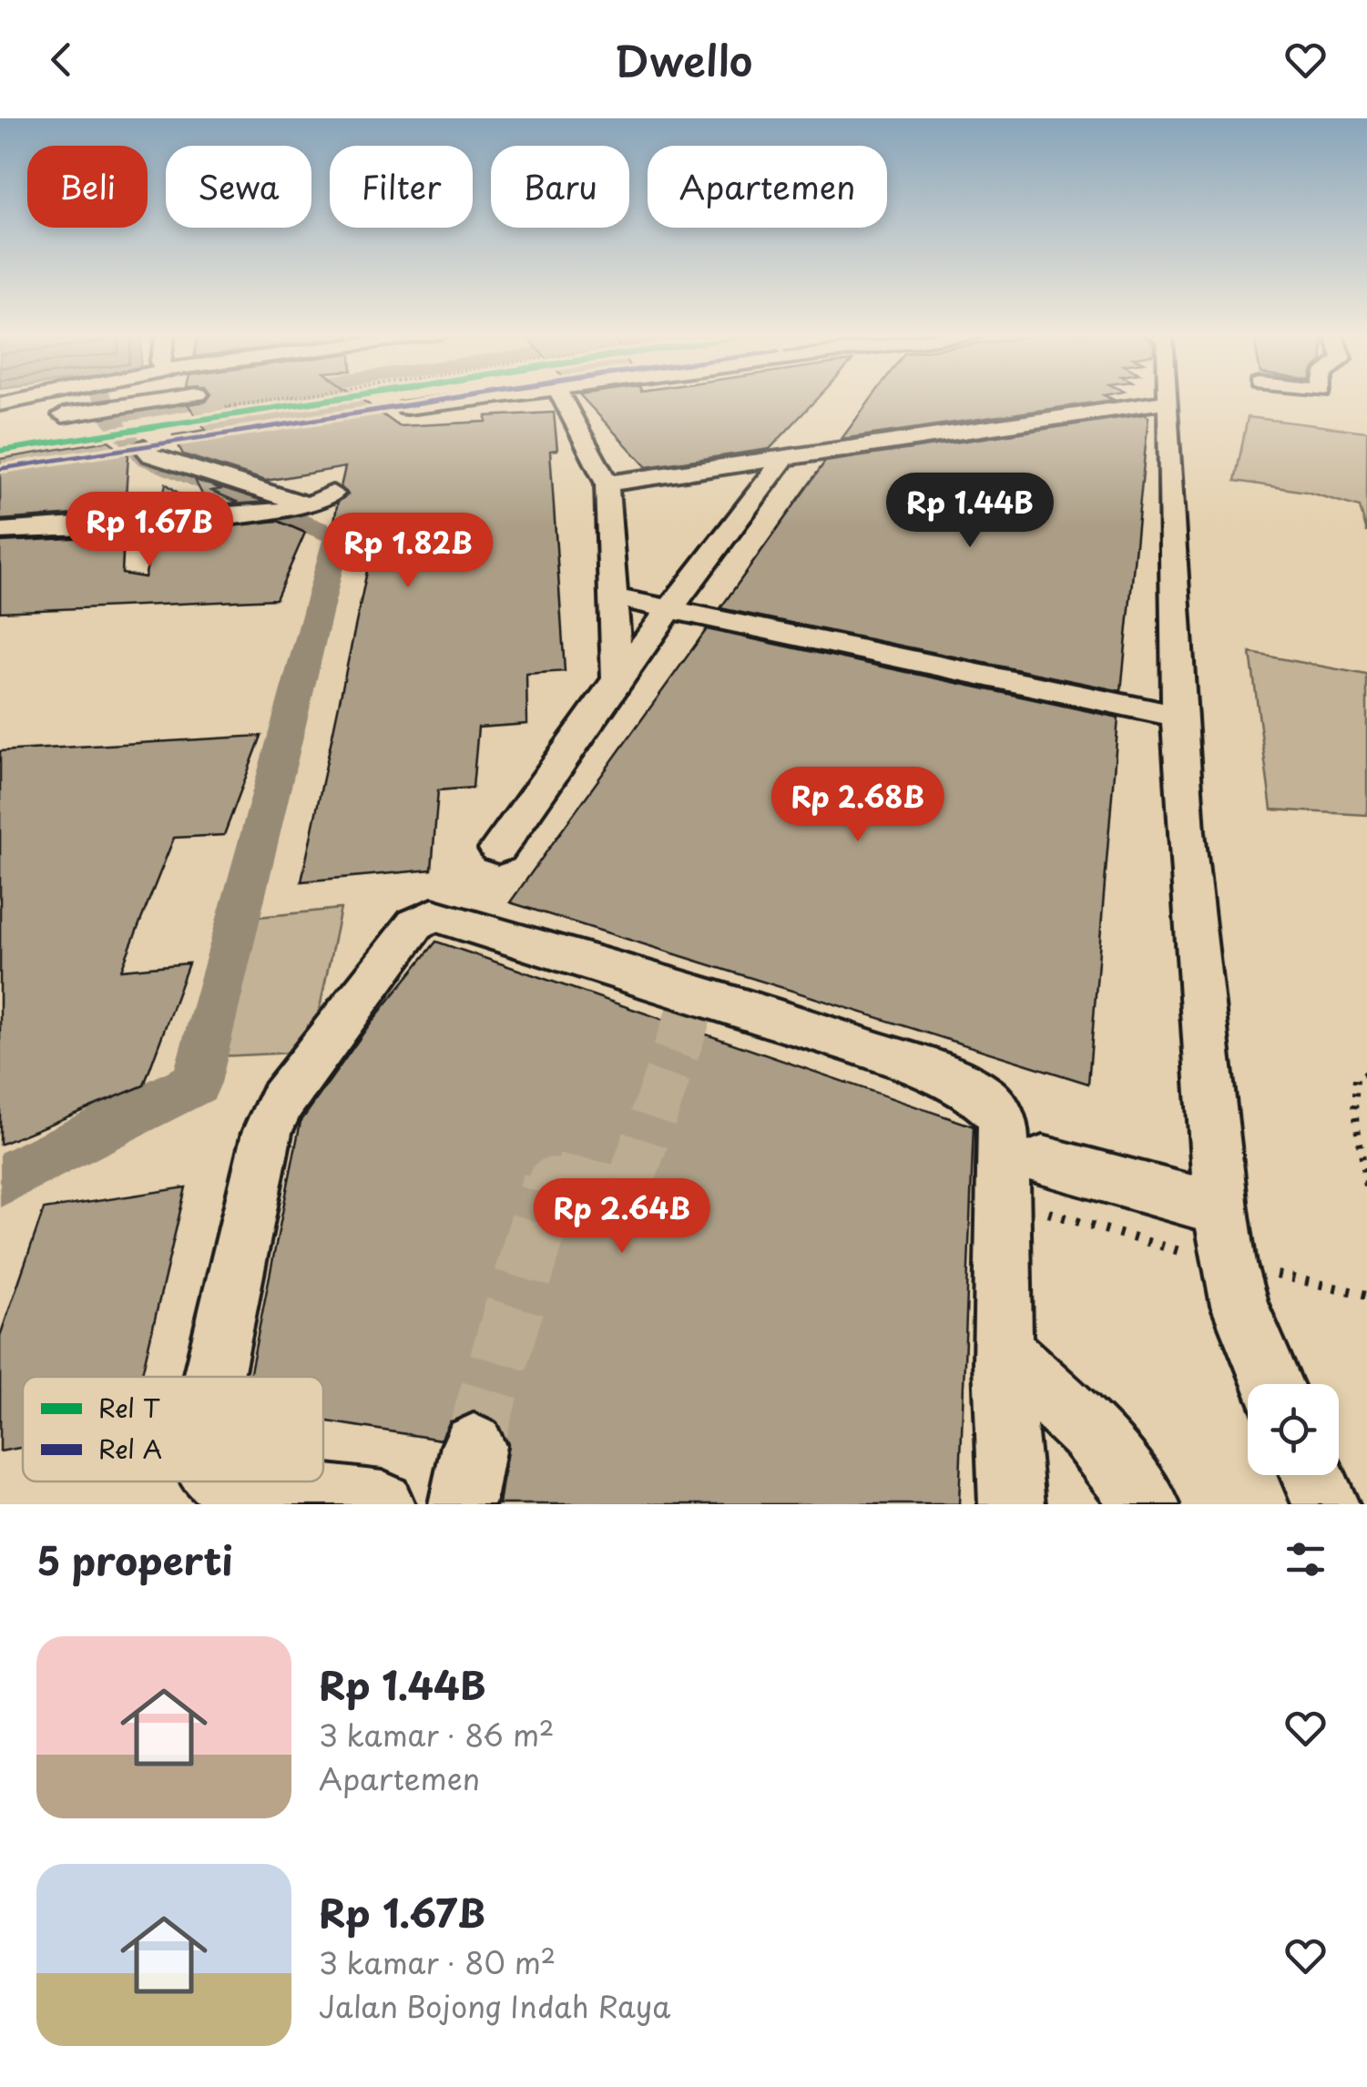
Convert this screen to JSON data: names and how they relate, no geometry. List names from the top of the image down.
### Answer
{
  "lines": ["rail line T", "rail line A"],
  "legend": ["Rel T", "Rel A"],
  "page": {
    "header": "Dwello",
    "chip": [
      "Beli",
      "Sewa",
      "Filter",
      "Baru",
      "Apartemen"
    ],
    "price": [
      "Rp 1.44B",
      "Rp 1.67B",
      "Rp 1.82B",
      "Rp 2.68B",
      "Rp 2.64B"
    ],
    "heading": "5 properti",
    "list": [
      {
        "name": "Rp 1.44B",
        "note": "3 kamar · 86 m² · Apartemen"
      },
      {
        "name": "Rp 1.67B",
        "note": "3 kamar · 80 m² · Jalan Bojong Indah Raya"
      }
    ]
  }
}
